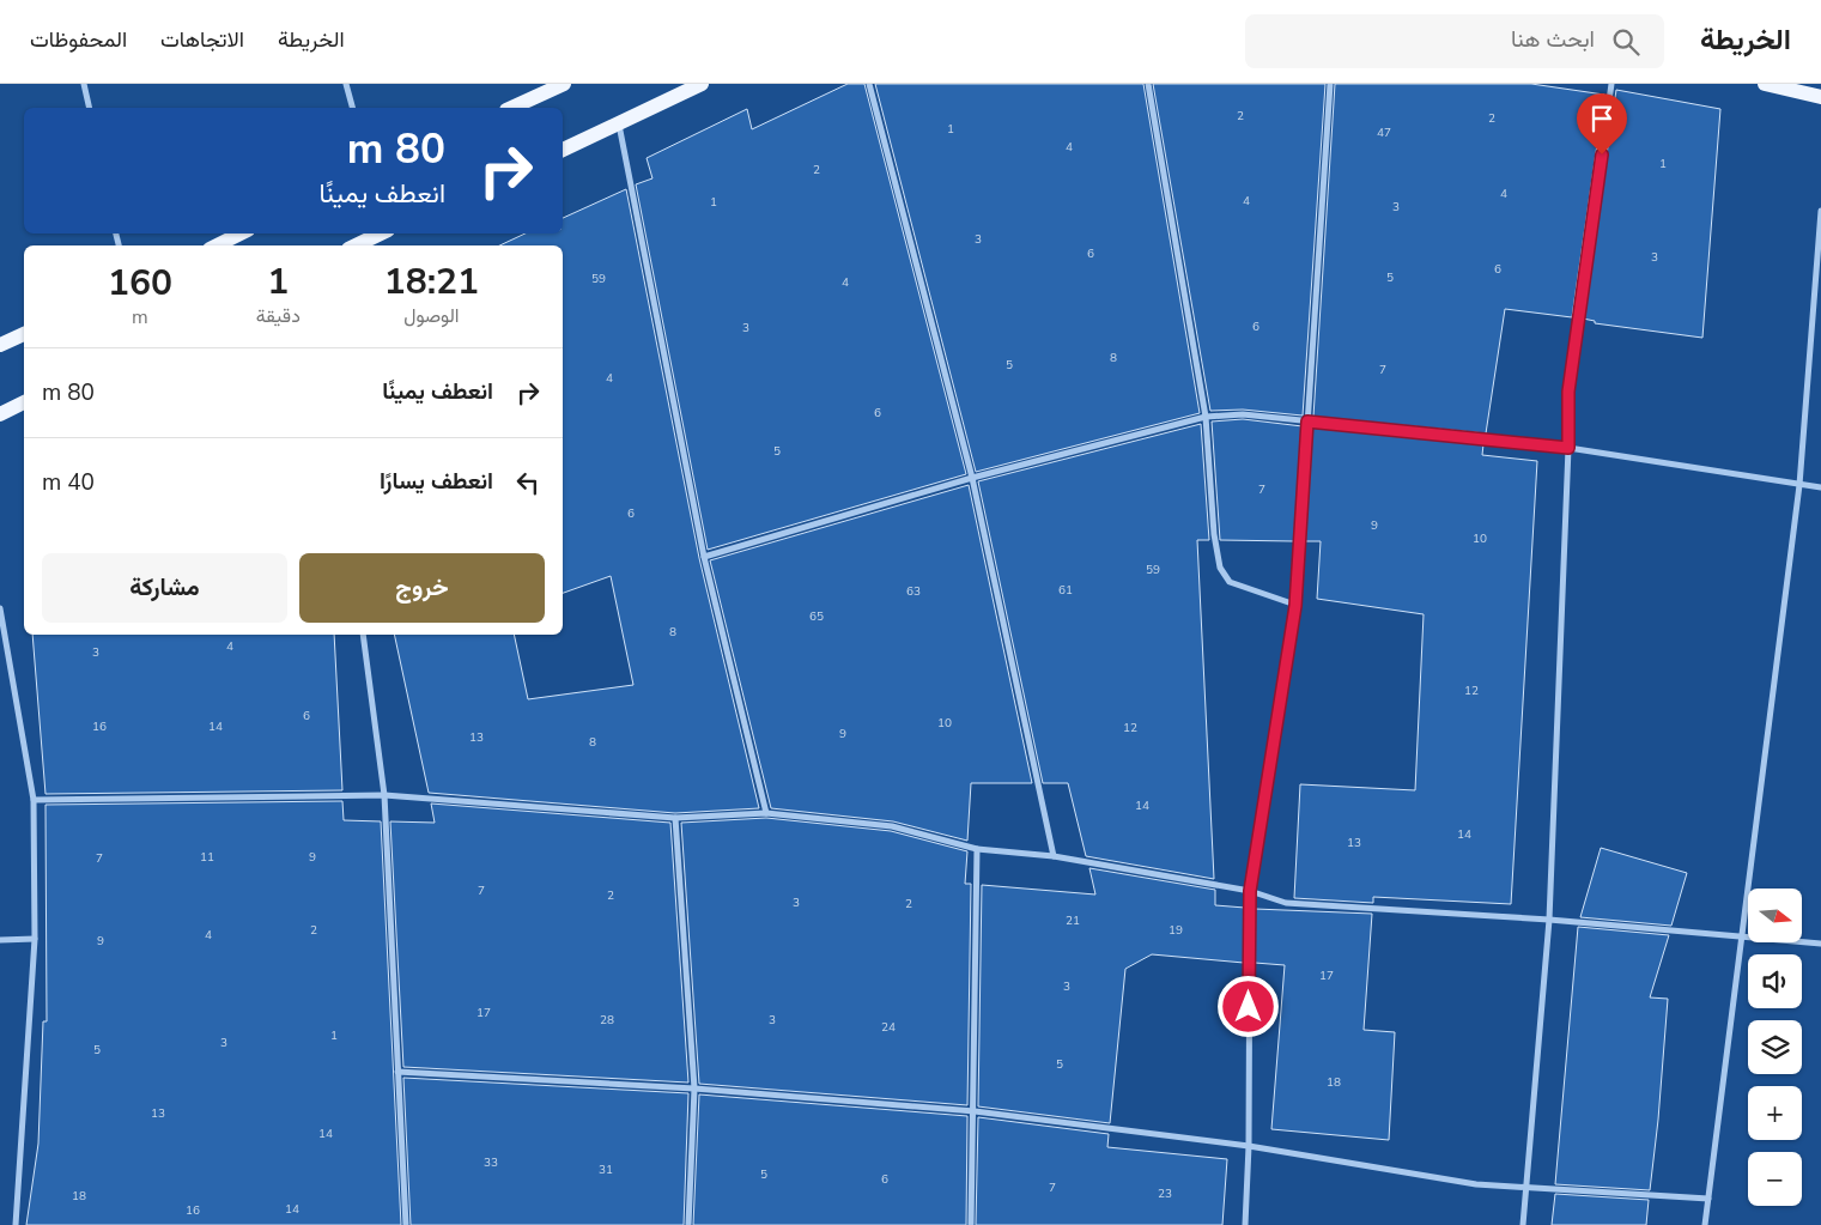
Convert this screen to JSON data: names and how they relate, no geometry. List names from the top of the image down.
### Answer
{
  "house_numbers": [
    "2",
    "2",
    "1",
    "47",
    "4",
    "1",
    "2",
    "4",
    "4",
    "1",
    "3",
    "3",
    "6",
    "3",
    "6",
    "5",
    "59",
    "4",
    "6",
    "3",
    "8",
    "5",
    "7",
    "4",
    "6",
    "5",
    "7",
    "6",
    "9",
    "10",
    "59",
    "61",
    "63",
    "65",
    "8",
    "4",
    "3",
    "12",
    "6",
    "10",
    "16",
    "14",
    "12",
    "9",
    "13",
    "8",
    "14",
    "14",
    "13",
    "11",
    "9",
    "7",
    "7",
    "2",
    "3",
    "2",
    "21",
    "2",
    "19",
    "4",
    "9",
    "17",
    "3",
    "17",
    "28",
    "3",
    "24",
    "1",
    "3",
    "5",
    "5",
    "18",
    "13",
    "14",
    "33",
    "31",
    "5",
    "6",
    "7",
    "23",
    "18",
    "14",
    "16"
  ],
  "north": "right",
  "page": {
    "header": "الخريطة",
    "search": "ابحث هنا",
    "nav": ["الخريطة", "الاتجاهات", "المحفوظات"],
    "turn": ["80 m", "انعطف يمينًا"],
    "eta": [
      "18:21",
      "الوصول",
      "1",
      "دقيقة",
      "160",
      "m"
    ],
    "list": [
      {
        "name": "انعطف يمينًا",
        "value": "80 m"
      },
      {
        "name": "انعطف يسارًا",
        "value": "40 m"
      }
    ],
    "buttons": ["خروج", "مشاركة"],
    "map_buttons": ["+", "−"]
  }
}
